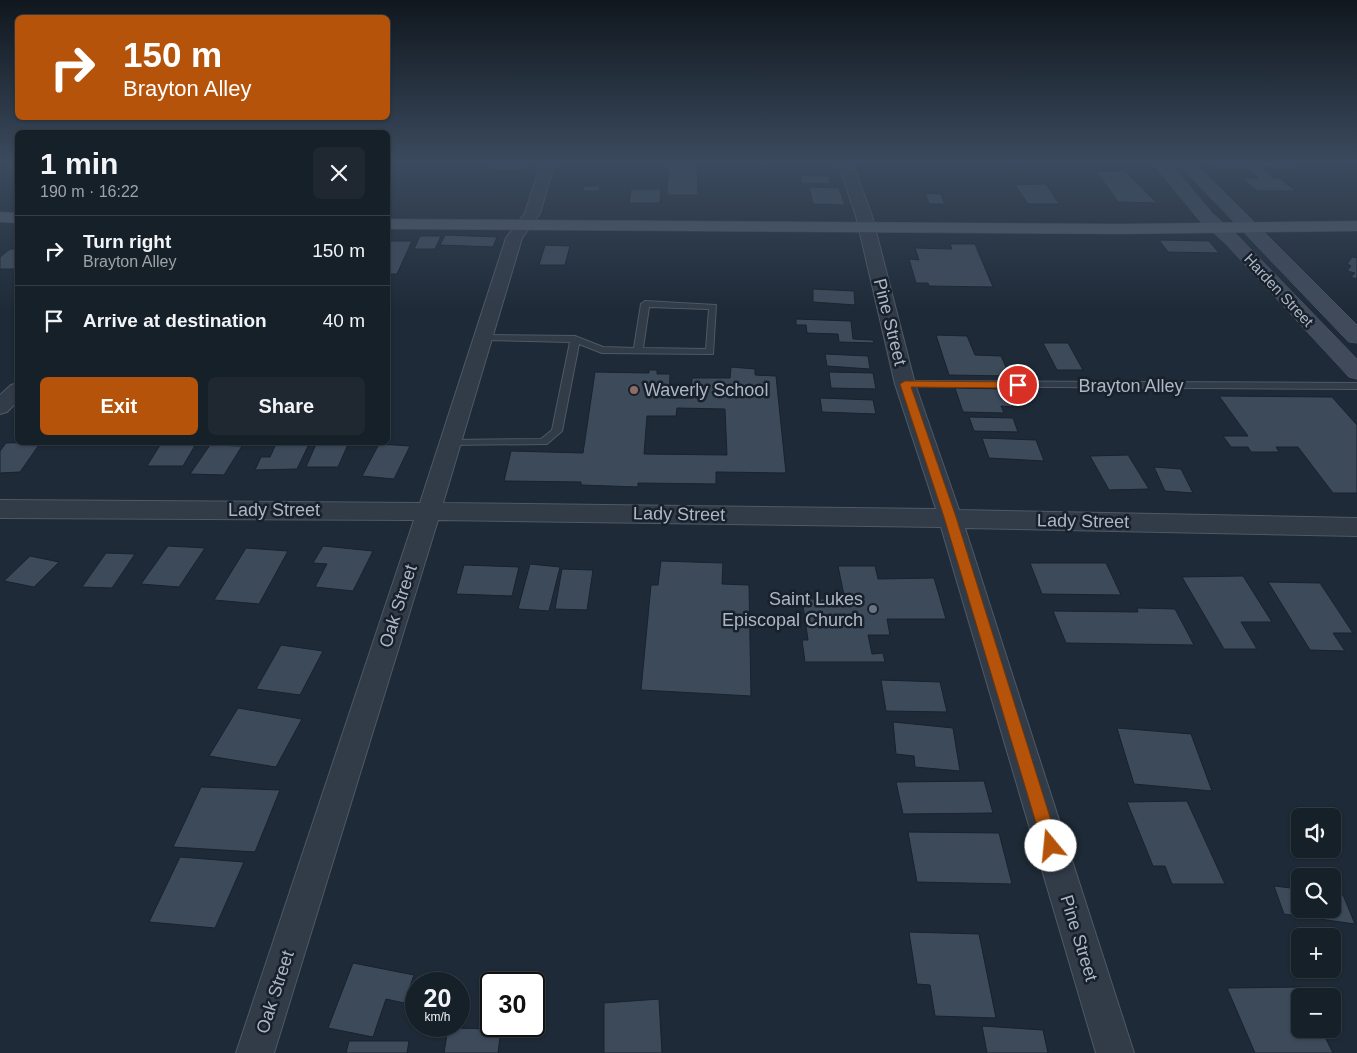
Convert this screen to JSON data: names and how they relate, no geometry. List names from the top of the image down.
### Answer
{
  "streets": {
    "main road": ["Harden Street"],
    "street": ["Pine Street", "Lady Street", "Oak Street"],
    "lane": ["Brayton Alley"]
  },
  "crossings": [
    ["Pine Street", "Brayton Alley"],
    ["Pine Street", "Lady Street"],
    ["Lady Street", "Oak Street"]
  ],
  "places": ["Waverly School", "Saint Lukes Episcopal Church"],
  "page": {
    "turn": ["150 m", "Brayton Alley"],
    "heading": ["1 min", "190 m · 16:22"],
    "list": [
      {
        "name": "Turn right",
        "note": "Brayton Alley",
        "value": "150 m"
      },
      {
        "name": "Arrive at destination",
        "value": "40 m"
      }
    ],
    "buttons": ["Exit", "Share"],
    "map_buttons": ["+", "−"],
    "speed": "20 km/h",
    "limit": "30"
  }
}
